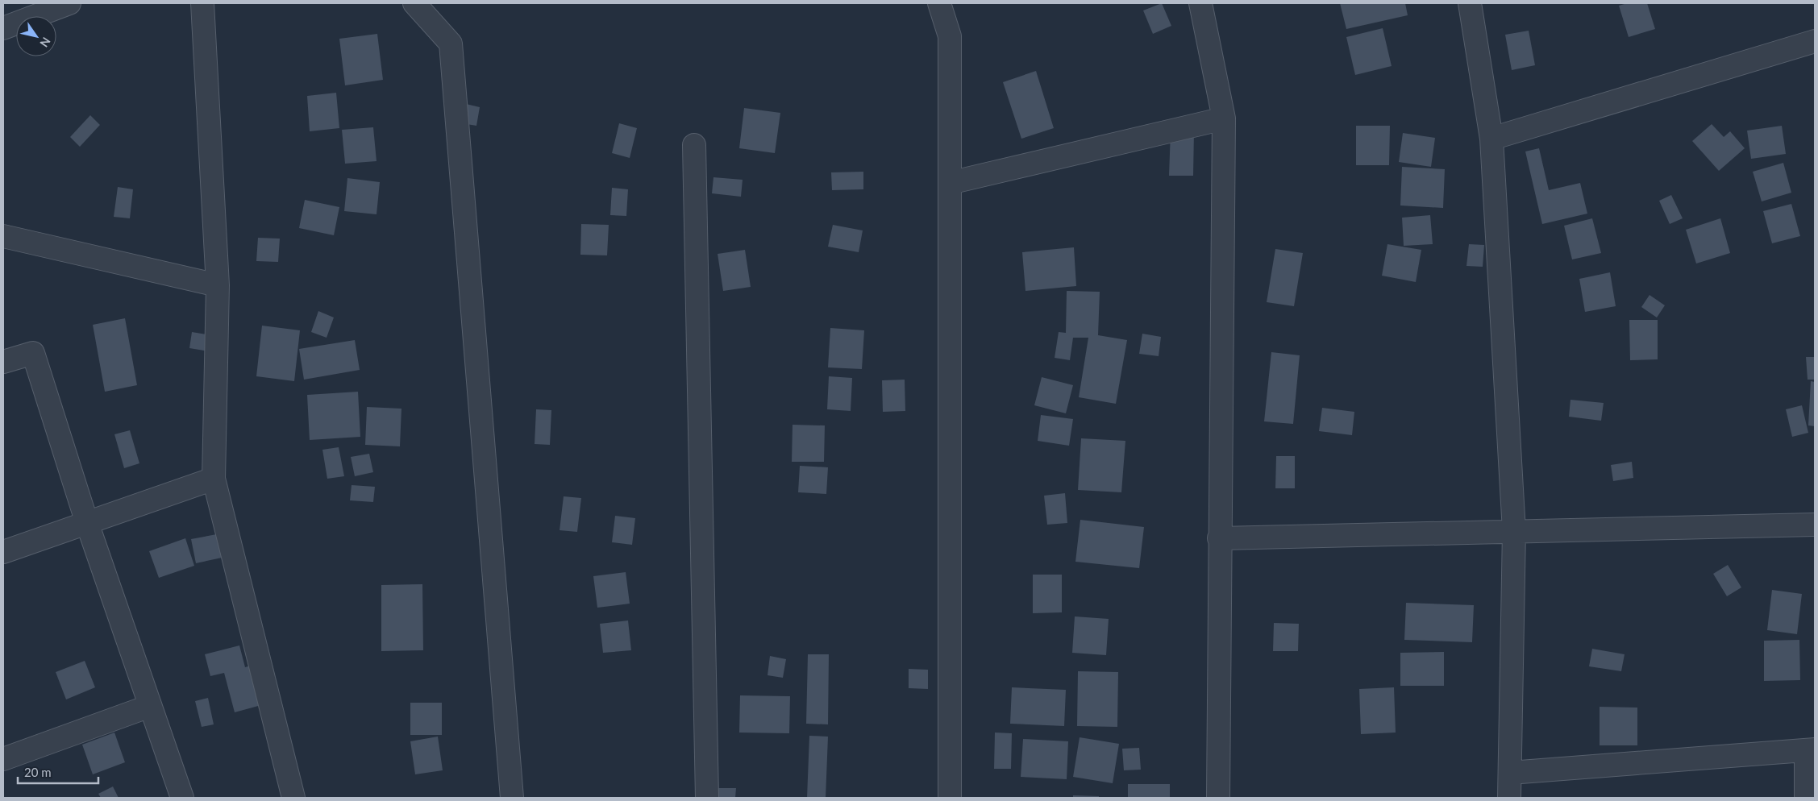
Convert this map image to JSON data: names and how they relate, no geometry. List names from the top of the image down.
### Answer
{
  "scale_bar": "20 m",
  "north": "bottom right"
}
